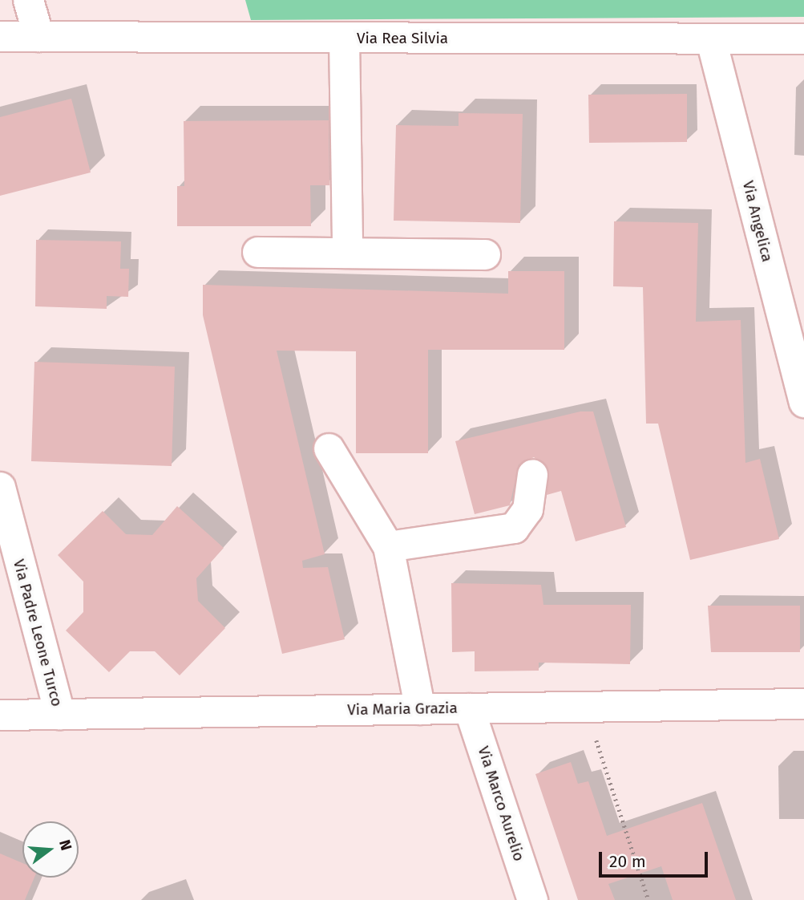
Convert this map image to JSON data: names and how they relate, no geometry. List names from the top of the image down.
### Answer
{
  "streets": {
    "street": [
      "Via Rea Silvia",
      "Via Angelica",
      "Via Padre Leone Turco",
      "Via Maria Grazia",
      "Via Marco Aurelio"
    ]
  },
  "crossings": [
    ["Via Rea Silvia", "Via Angelica"],
    ["Via Padre Leone Turco", "Via Maria Grazia"],
    ["Via Maria Grazia", "Via Marco Aurelio"]
  ],
  "scale_bar": "20 m",
  "north": "right"
}
